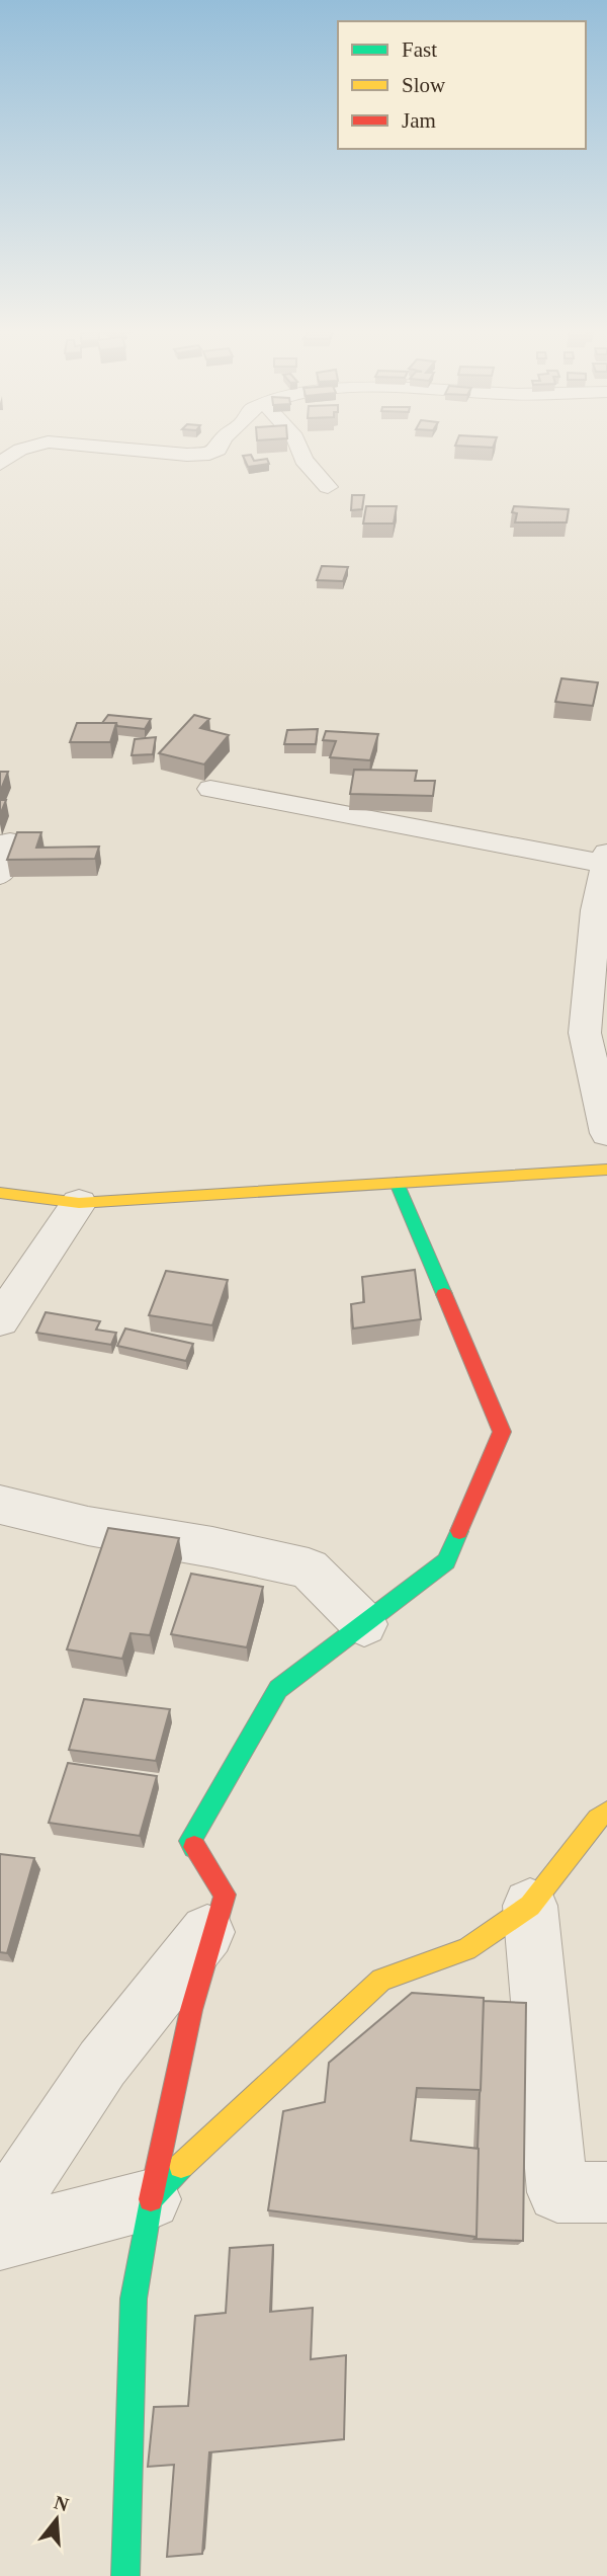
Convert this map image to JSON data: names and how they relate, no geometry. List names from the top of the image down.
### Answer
{
  "legend": ["Fast", "Slow", "Jam"],
  "north": "top"
}
